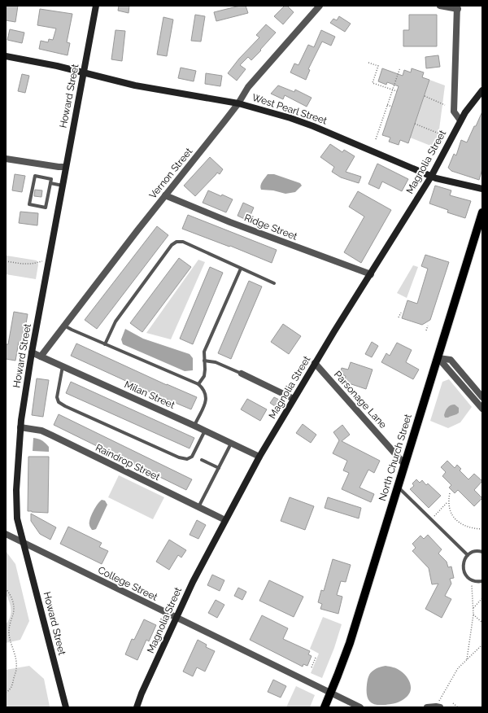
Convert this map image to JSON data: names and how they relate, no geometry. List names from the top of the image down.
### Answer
{
  "streets": {
    "main road": ["North Church Street"],
    "street": [
      "Howard Street",
      "West Pearl Street",
      "Magnolia Street",
      "Vernon Street",
      "Ridge Street",
      "Milan Street",
      "Parsonage Lane",
      "Raindrop Street",
      "College Street"
    ]
  },
  "crossings": [
    ["Howard Street", "West Pearl Street"],
    ["Howard Street", "Milan Street"],
    ["Howard Street", "Raindrop Street"],
    ["Howard Street", "College Street"],
    ["West Pearl Street", "Magnolia Street"],
    ["West Pearl Street", "Vernon Street"],
    ["Magnolia Street", "Ridge Street"],
    ["Magnolia Street", "Milan Street"],
    ["Magnolia Street", "Parsonage Lane"],
    ["Magnolia Street", "Raindrop Street"],
    ["Magnolia Street", "College Street"],
    ["Vernon Street", "Ridge Street"],
    ["Vernon Street", "Milan Street"],
    ["Parsonage Lane", "North Church Street"],
    ["North Church Street", "College Street"]
  ]
}
